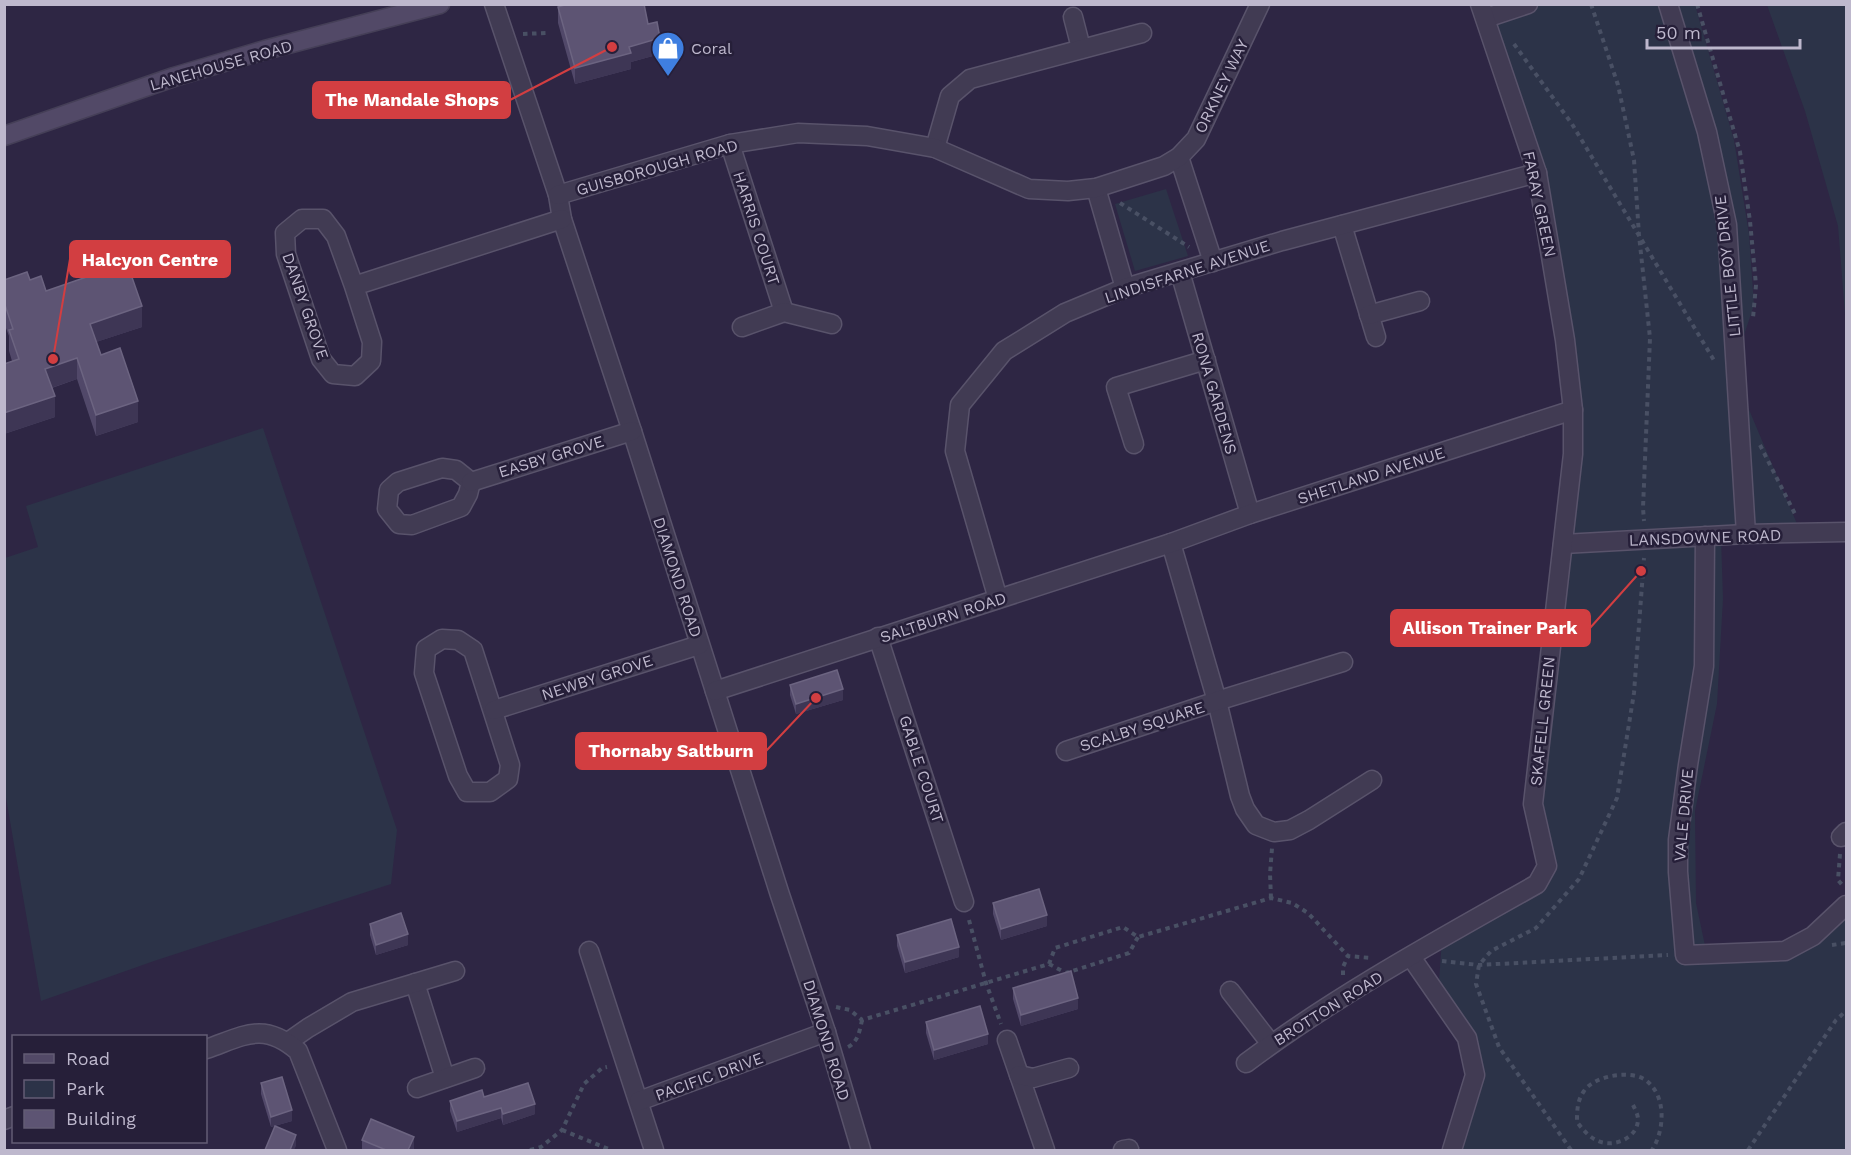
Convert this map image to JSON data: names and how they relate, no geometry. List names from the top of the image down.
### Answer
{
  "streets": {
    "street": [
      "LANEHOUSE ROAD",
      "ORKNEY WAY",
      "GUISBOROUGH ROAD",
      "FARAY GREEN",
      "HARRIS COURT",
      "LITTLE BOY DRIVE",
      "LINDISFARNE AVENUE",
      "DANBY GROVE",
      "RONA GARDENS",
      "EASBY GROVE",
      "SHETLAND AVENUE",
      "LANSDOWNE ROAD",
      "DIAMOND ROAD",
      "SALTBURN ROAD",
      "NEWBY GROVE",
      "SKAFELL GREEN",
      "SCALBY SQUARE",
      "GABLE COURT",
      "VALE DRIVE",
      "BROTTON ROAD",
      "PACIFIC DRIVE"
    ]
  },
  "crossings": [
    ["ORKNEY WAY", "GUISBOROUGH ROAD"],
    ["GUISBOROUGH ROAD", "HARRIS COURT"],
    ["GUISBOROUGH ROAD", "DIAMOND ROAD"],
    ["FARAY GREEN", "LINDISFARNE AVENUE"],
    ["FARAY GREEN", "SHETLAND AVENUE"],
    ["FARAY GREEN", "SKAFELL GREEN"],
    ["LITTLE BOY DRIVE", "LANSDOWNE ROAD"],
    ["LINDISFARNE AVENUE", "RONA GARDENS"],
    ["LINDISFARNE AVENUE", "SALTBURN ROAD"],
    ["RONA GARDENS", "SHETLAND AVENUE"],
    ["EASBY GROVE", "DIAMOND ROAD"],
    ["SHETLAND AVENUE", "SALTBURN ROAD"],
    ["SHETLAND AVENUE", "SKAFELL GREEN"],
    ["LANSDOWNE ROAD", "SKAFELL GREEN"],
    ["LANSDOWNE ROAD", "VALE DRIVE"],
    ["DIAMOND ROAD", "SALTBURN ROAD"],
    ["DIAMOND ROAD", "NEWBY GROVE"],
    ["DIAMOND ROAD", "PACIFIC DRIVE"],
    ["SALTBURN ROAD", "GABLE COURT"],
    ["SKAFELL GREEN", "BROTTON ROAD"]
  ],
  "places": {
    "other": [
      "The Mandale Shops",
      "Halcyon Centre",
      "Allison Trainer Park",
      "Thornaby Saltburn"
    ],
    "shop": ["Coral"]
  },
  "legend": ["Road", "Park", "Building"],
  "scale_bar": "50 m"
}
